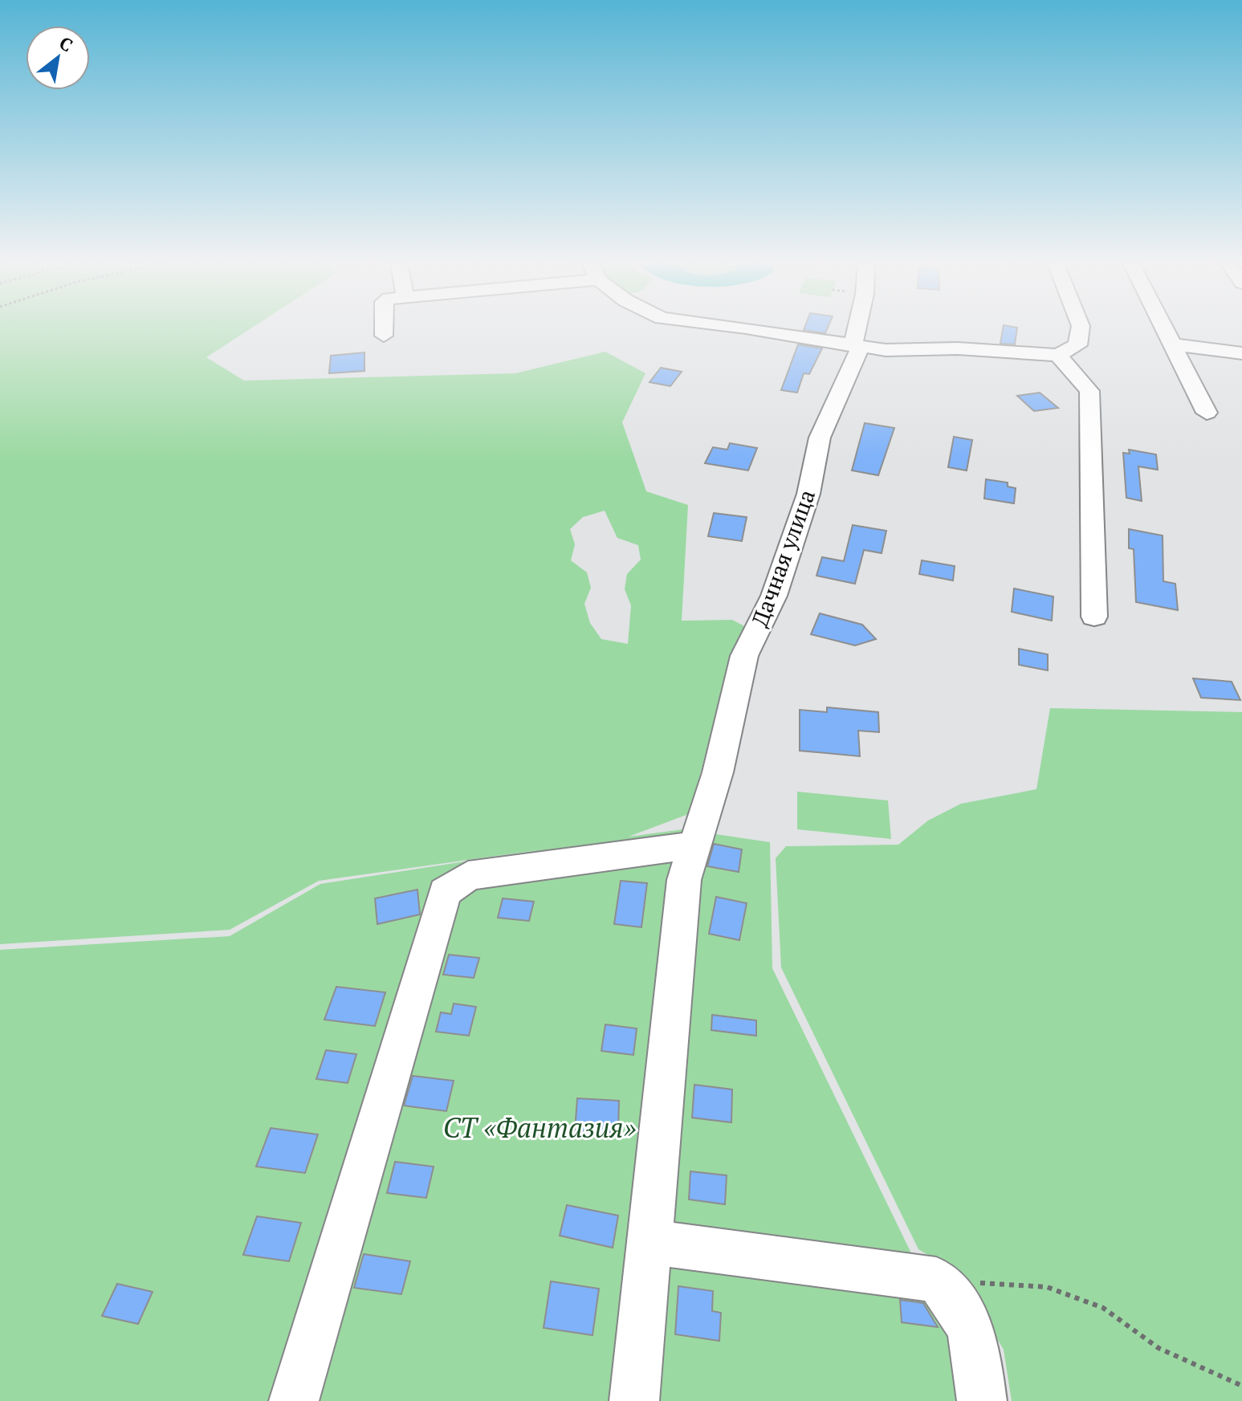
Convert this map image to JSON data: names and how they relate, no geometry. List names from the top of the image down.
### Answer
{
  "streets": {
    "street": ["Дачная улица"]
  },
  "parks": ["СТ «Фантазия»"],
  "north": "top right"
}
